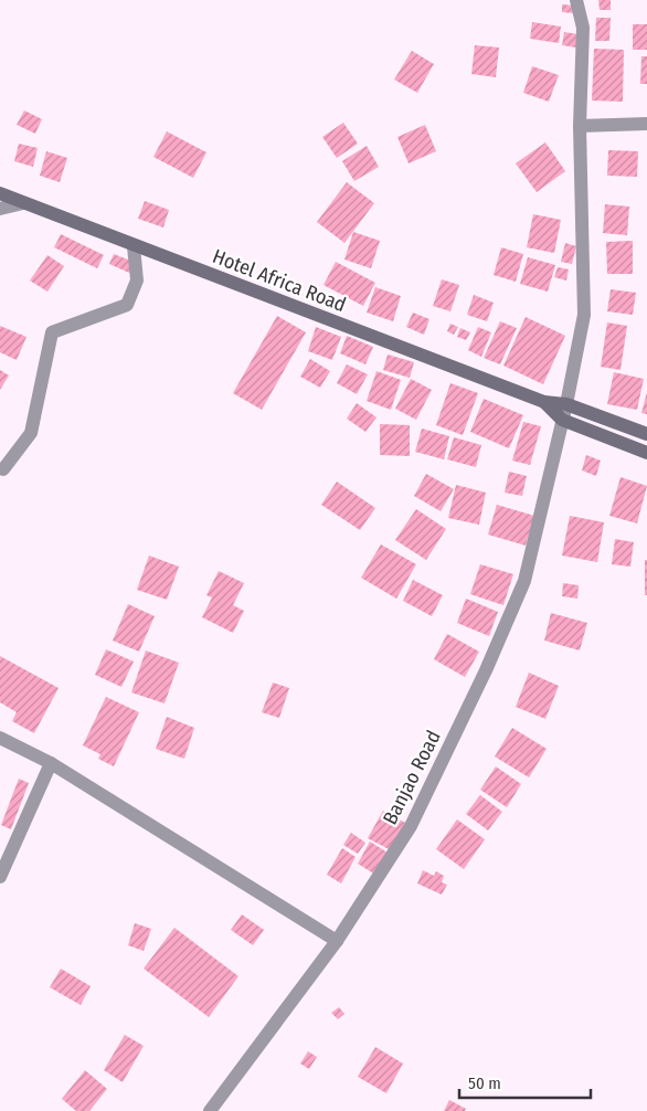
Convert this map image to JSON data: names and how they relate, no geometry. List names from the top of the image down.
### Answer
{
  "streets": {
    "street": ["Hotel Africa Road", "Banjao Road"]
  },
  "crossings": [
    ["Hotel Africa Road", "Banjao Road"]
  ],
  "scale_bar": "50 m"
}
